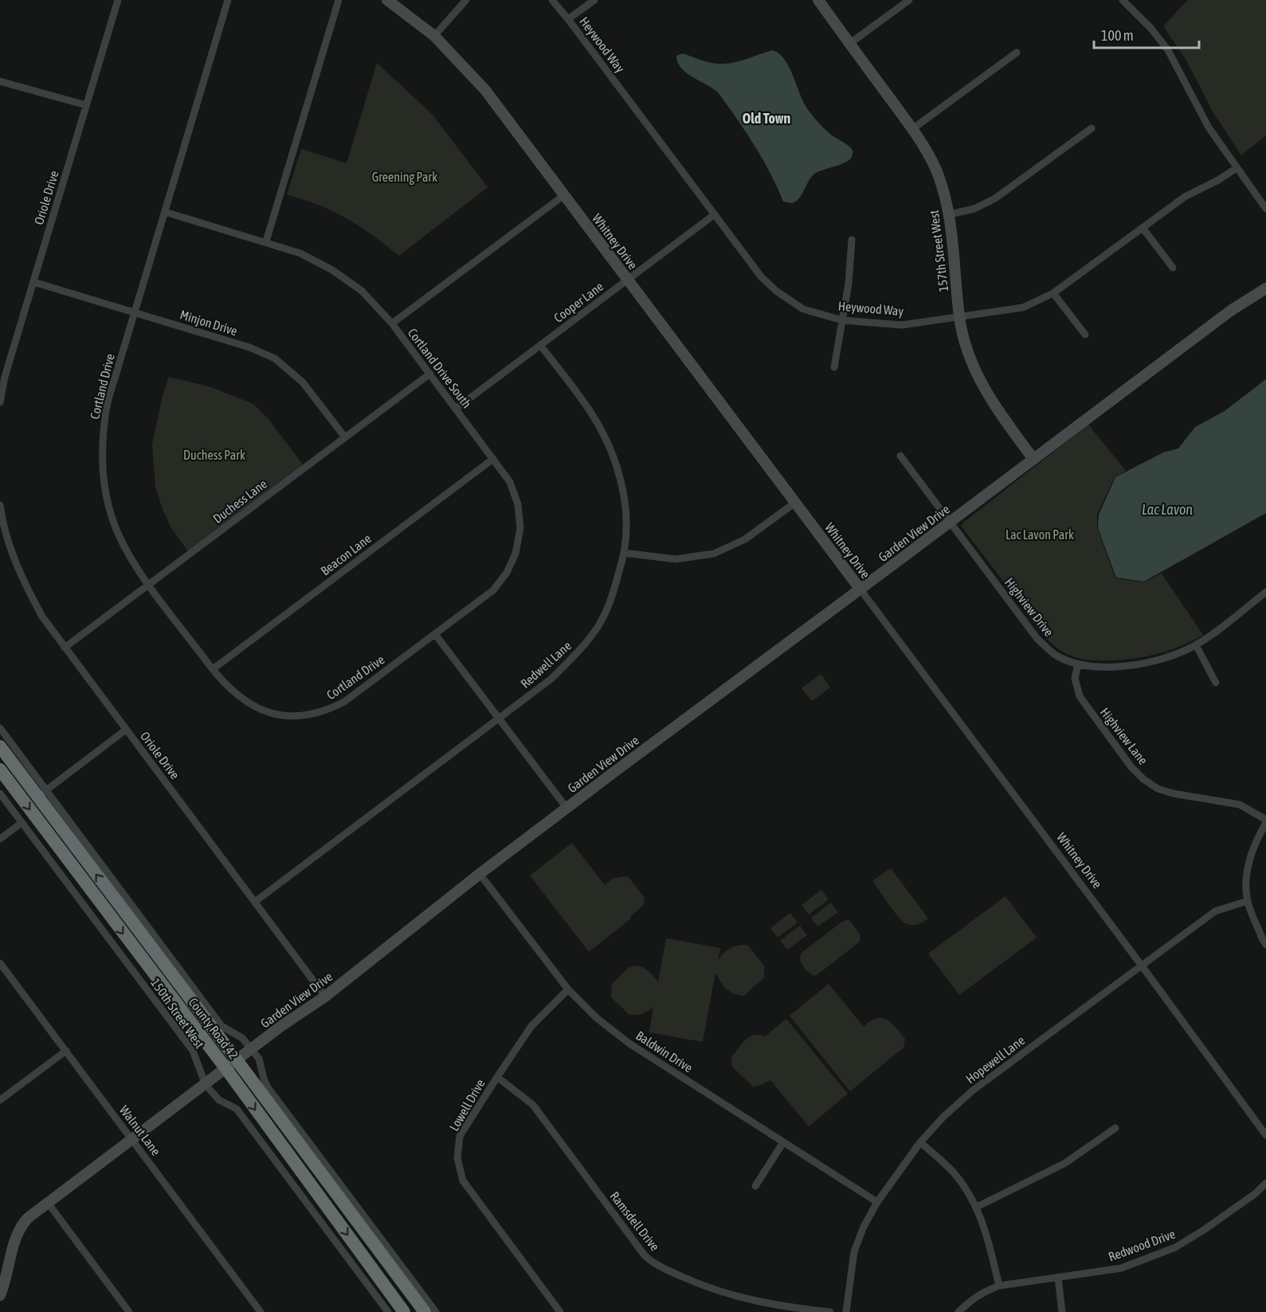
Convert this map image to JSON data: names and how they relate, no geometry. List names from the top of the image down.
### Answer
{
  "streets": {
    "highway": ["County Road 42"],
    "street": [
      "Heywood Way",
      "Oriole Drive",
      "Whitney Drive",
      "157th Street West",
      "Cooper Lane",
      "Minjon Drive",
      "Cortland Drive South",
      "Cortland Drive",
      "Duchess Lane",
      "Garden View Drive",
      "Beacon Lane",
      "Highview Drive",
      "Redwell Lane",
      "Highview Lane",
      "150th Street West",
      "Baldwin Drive",
      "Hopewell Lane",
      "Lowell Drive",
      "Walnut Lane",
      "Ramsdell Drive",
      "Redwood Drive"
    ]
  },
  "crossings": [
    ["Heywood Way", "157th Street West"],
    ["Heywood Way", "Cooper Lane"],
    ["Oriole Drive", "Minjon Drive"],
    ["Oriole Drive", "Duchess Lane"],
    ["Oriole Drive", "Garden View Drive"],
    ["Oriole Drive", "Redwell Lane"],
    ["Whitney Drive", "Cooper Lane"],
    ["Whitney Drive", "Garden View Drive"],
    ["Whitney Drive", "Hopewell Lane"],
    ["157th Street West", "Garden View Drive"],
    ["Cooper Lane", "Cortland Drive South"],
    ["Cooper Lane", "Redwell Lane"],
    ["Minjon Drive", "Cortland Drive"],
    ["Minjon Drive", "Duchess Lane"],
    ["Cortland Drive South", "Cortland Drive"],
    ["Cortland Drive South", "Duchess Lane"],
    ["Cortland Drive South", "Beacon Lane"],
    ["Cortland Drive", "Duchess Lane"],
    ["Cortland Drive", "Beacon Lane"],
    ["Garden View Drive", "Highview Drive"],
    ["Garden View Drive", "150th Street West"],
    ["Garden View Drive", "County Road 42"],
    ["Garden View Drive", "Baldwin Drive"],
    ["Garden View Drive", "Walnut Lane"],
    ["Highview Drive", "Highview Lane"],
    ["150th Street West", "County Road 42"],
    ["Baldwin Drive", "Hopewell Lane"],
    ["Baldwin Drive", "Lowell Drive"],
    ["Lowell Drive", "Ramsdell Drive"]
  ],
  "districts": ["Old Town"],
  "water": ["Lac Lavon"],
  "parks": ["Greening Park", "Duchess Park", "Lac Lavon Park"],
  "scale_bar": "100 m"
}
